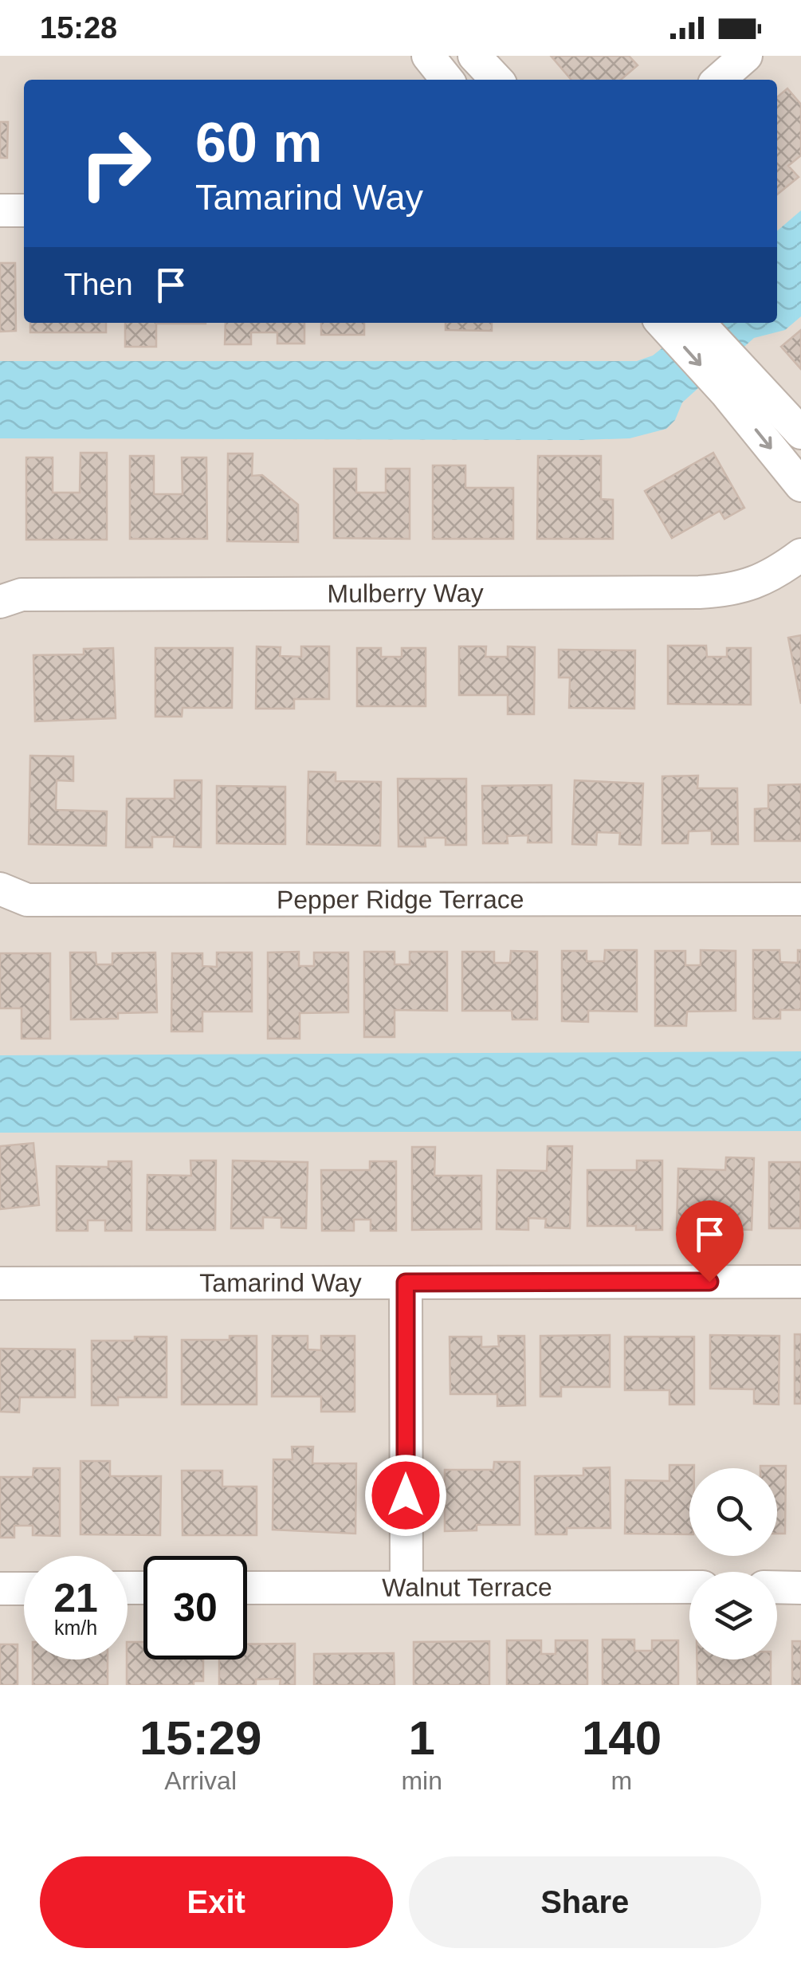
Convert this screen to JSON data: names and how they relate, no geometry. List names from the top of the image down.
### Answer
{
  "streets": {
    "street": [
      "Mulberry Way",
      "Pepper Ridge Terrace",
      "Tamarind Way",
      "Walnut Terrace"
    ]
  },
  "page": {
    "status": "15:28",
    "turn": ["60 m", "Tamarind Way"],
    "then": "Then",
    "speed": "21 km/h",
    "limit": "30",
    "eta": [
      "15:29",
      "Arrival",
      "1",
      "min",
      "140",
      "m"
    ],
    "buttons": ["Exit", "Share"]
  }
}
